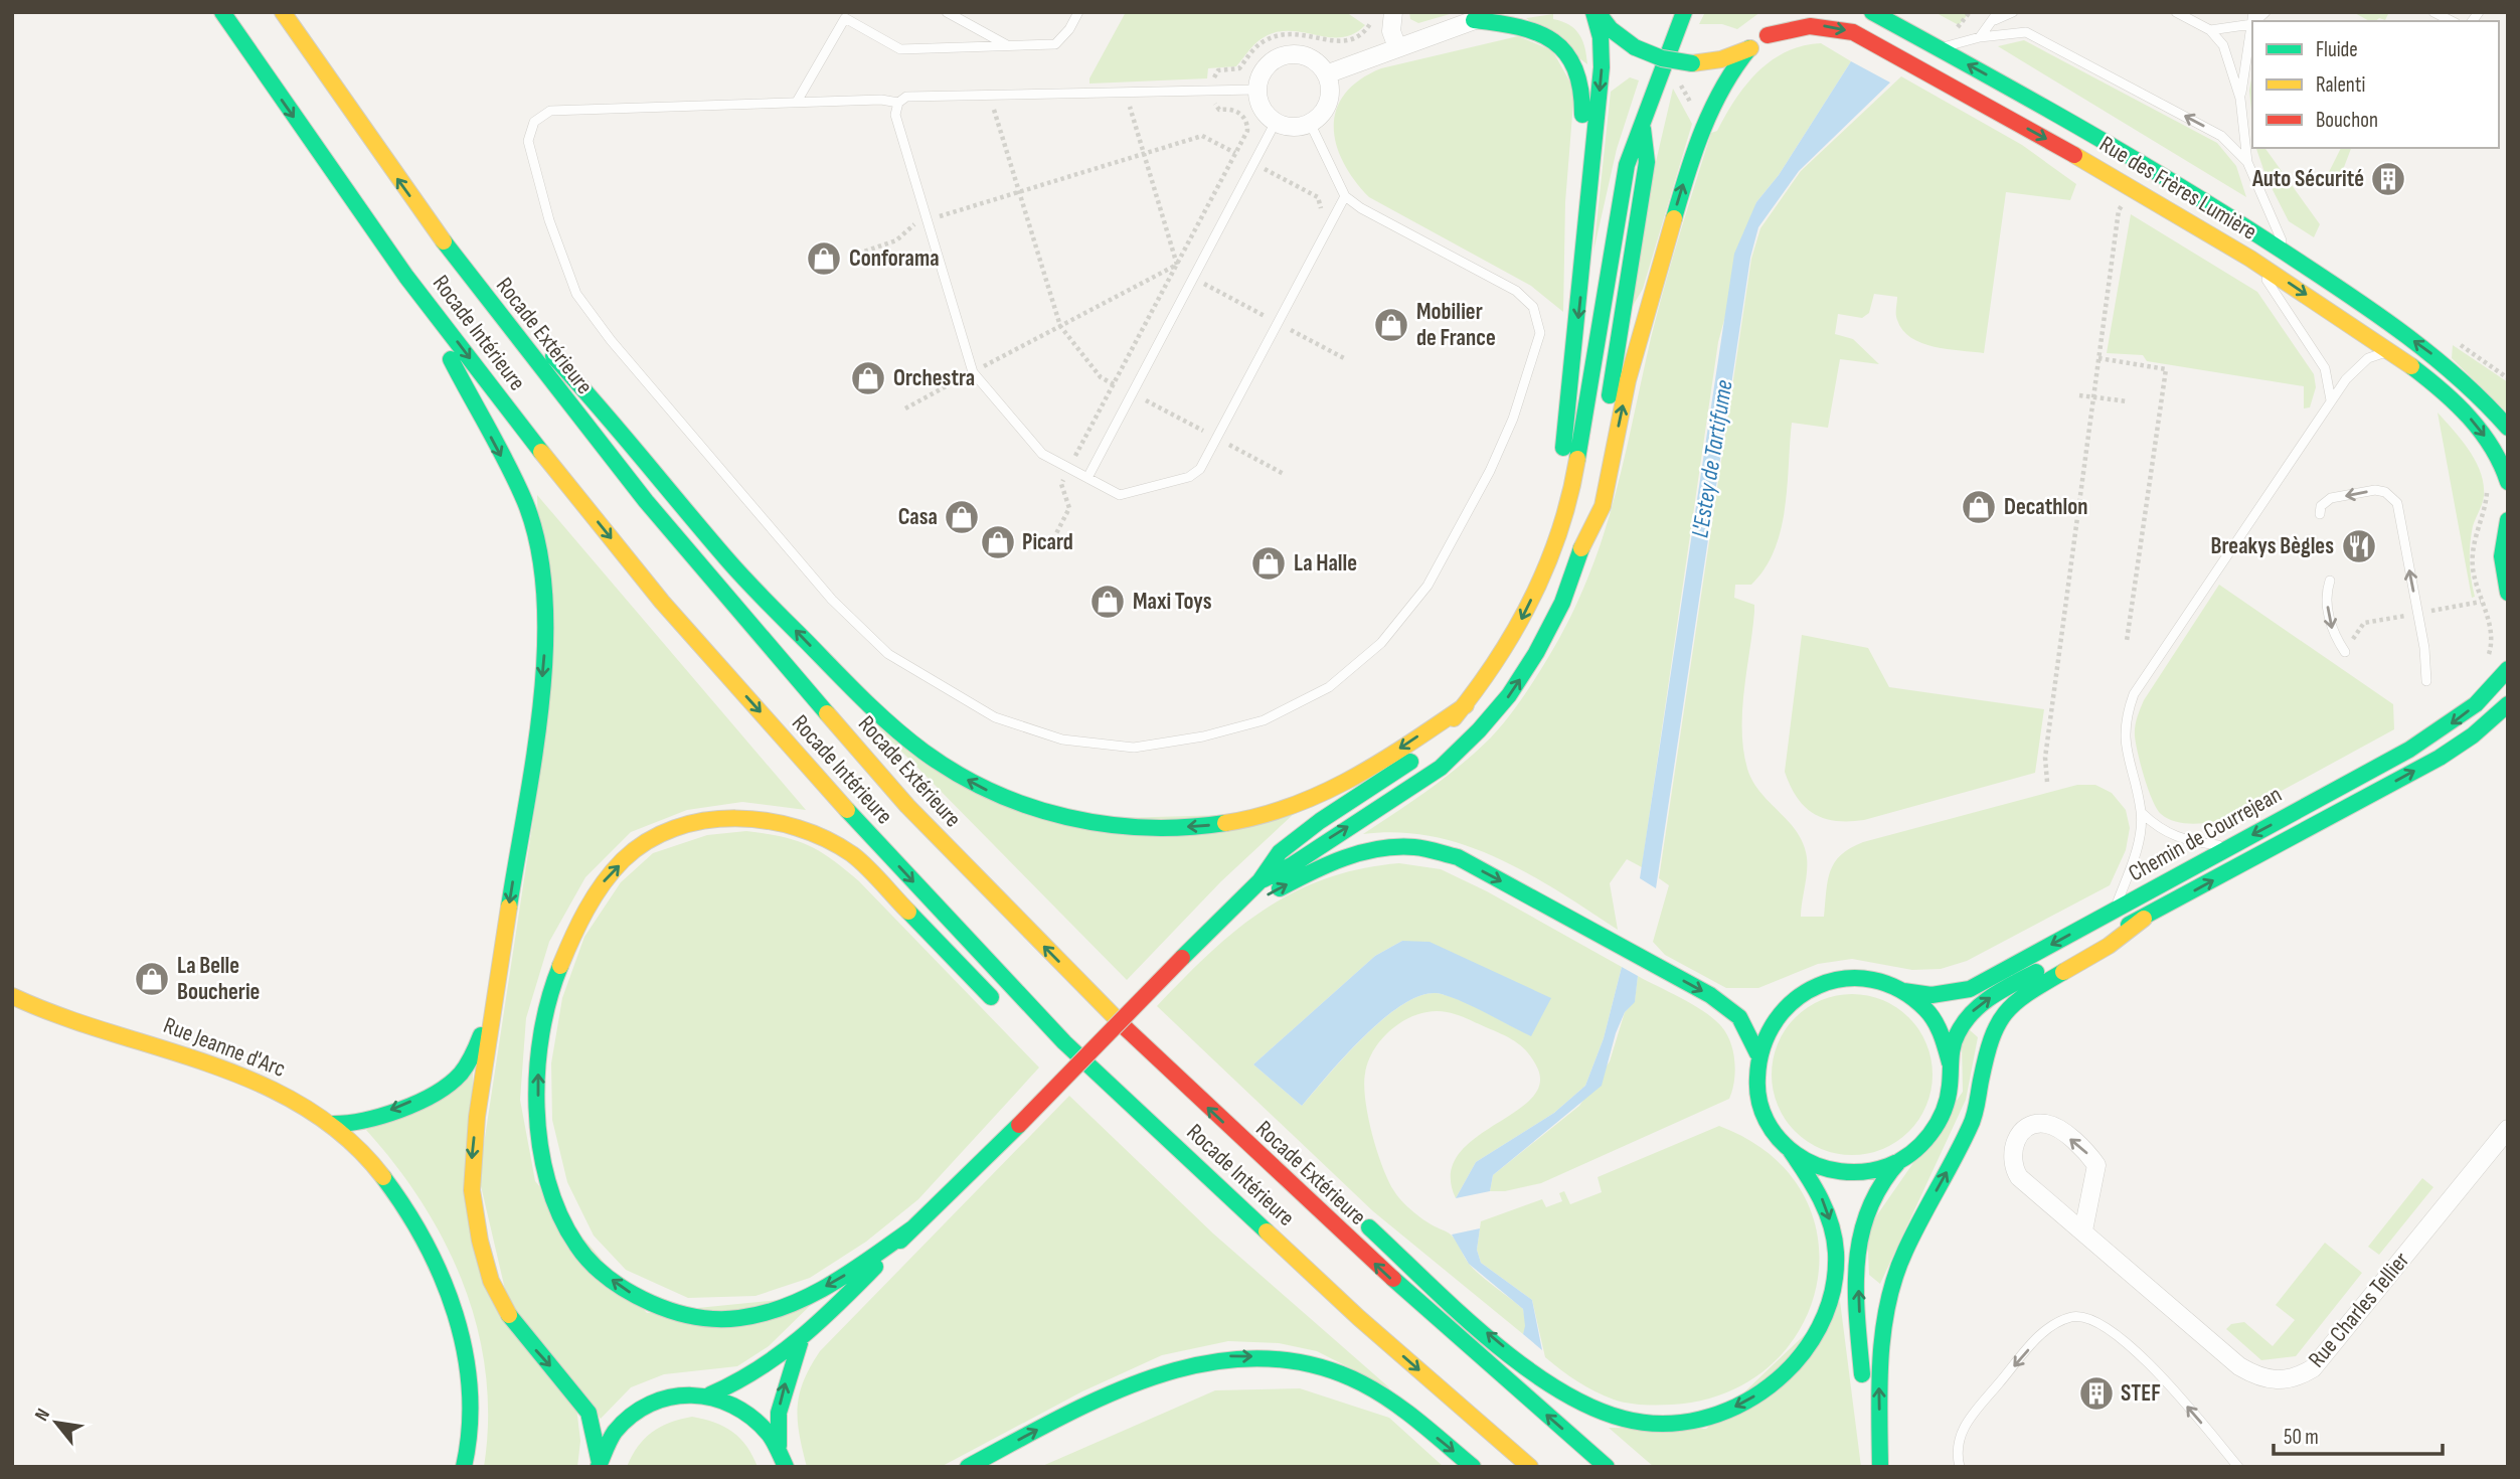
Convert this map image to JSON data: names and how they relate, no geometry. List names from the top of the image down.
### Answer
{
  "streets": {
    "main road": [
      "Rue des Frères Lumière",
      "Rocade Intérieure",
      "Rocade Extérieure",
      "Chemin de Courrejean",
      "Rue Jeanne d'Arc"
    ],
    "street": ["Rue Charles Tellier"]
  },
  "one_way": ["Rocade Intérieure", "Rocade Extérieure"],
  "water": ["L'Estey de Tartifume"],
  "places": {
    "building": ["Auto Sécurité", "STEF"],
    "shop": [
      "Conforama",
      "Mobilier de France",
      "Orchestra",
      "Decathlon",
      "Casa",
      "Picard",
      "La Halle",
      "Maxi Toys",
      "La Belle Boucherie"
    ],
    "restaurant": ["Breakys Bègles"]
  },
  "legend": ["Fluide", "Ralenti", "Bouchon"],
  "scale_bar": "50 m",
  "north": "top left"
}
